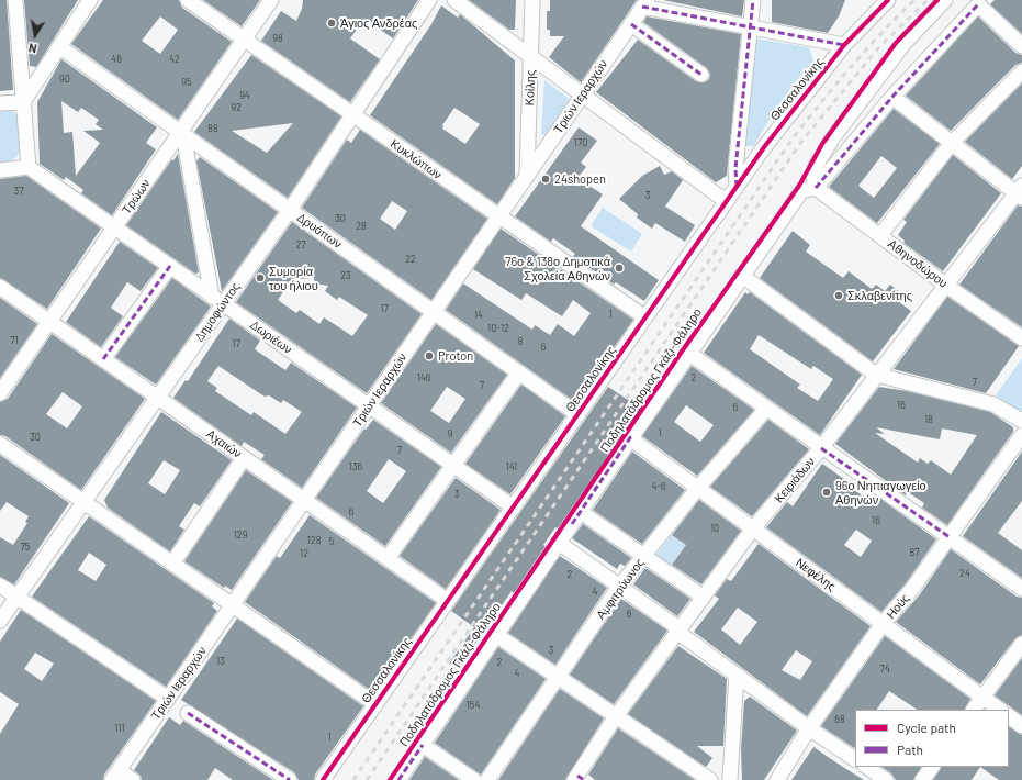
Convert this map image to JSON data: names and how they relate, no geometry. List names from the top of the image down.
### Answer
{
  "streets": {
    "street": [
      "Κοίλης",
      "Θεσσαλονίκης",
      "Τριών Ιεραρχών",
      "Κυκλώπων",
      "Τρώων",
      "Δρυόπων",
      "Αθηνοδώρου",
      "Δημοφώντος",
      "Δωριέων",
      "Αχαιών",
      "Κειριάδων",
      "Νεφέλης",
      "Αμφιτρύωνος",
      "Ηούς"
    ],
    "cycle path": ["Ποδηλατόδρομος Γκάζι-Φάληρο"]
  },
  "crossings": [
    ["Κοίλης", "Τριών Ιεραρχών"],
    ["Θεσσαλονίκης", "Κυκλώπων"],
    ["Θεσσαλονίκης", "Δρυόπων"],
    ["Θεσσαλονίκης", "Δωριέων"],
    ["Θεσσαλονίκης", "Αχαιών"],
    ["Τριών Ιεραρχών", "Κυκλώπων"],
    ["Τριών Ιεραρχών", "Δρυόπων"],
    ["Τριών Ιεραρχών", "Δωριέων"],
    ["Τριών Ιεραρχών", "Αχαιών"],
    ["Κυκλώπων", "Τρώων"],
    ["Κυκλώπων", "Δημοφώντος"],
    ["Τρώων", "Δρυόπων"],
    ["Τρώων", "Δωριέων"],
    ["Τρώων", "Αχαιών"],
    ["Δρυόπων", "Δημοφώντος"],
    ["Αθηνοδώρου", "Κειριάδων"],
    ["Δημοφώντος", "Δωριέων"],
    ["Δημοφώντος", "Αχαιών"],
    ["Κειριάδων", "Νεφέλης"],
    ["Νεφέλης", "Αμφιτρύωνος"],
    ["Νεφέλης", "Ηούς"]
  ],
  "places": [
    "Άγιος Ανδρέας",
    "24shopen",
    "76ο & 138ο Δημοτικά Σχολεία Αθηνών",
    "Συμορία του ήλιου",
    "Σκλαβενίτης",
    "Proton",
    "96ο Νηπιαγωγείο Αθηνών"
  ],
  "house_numbers": [
    "98",
    "46",
    "42",
    "90",
    "95",
    "94",
    "92",
    "88",
    "170",
    "37",
    "3",
    "30",
    "28",
    "27",
    "22",
    "23",
    "17",
    "1",
    "14",
    "10-12",
    "71",
    "8",
    "17",
    "6",
    "146",
    "2",
    "7",
    "7",
    "16",
    "6",
    "18",
    "1",
    "9",
    "30",
    "7",
    "136",
    "141",
    "4-6",
    "3",
    "6",
    "16",
    "10",
    "129",
    "128",
    "5",
    "75",
    "87",
    "12",
    "24",
    "2",
    "4",
    "6",
    "3",
    "13",
    "2",
    "74",
    "4",
    "154",
    "68",
    "111",
    "1"
  ],
  "legend": ["Cycle path", "Path"],
  "north": "bottom"
}
